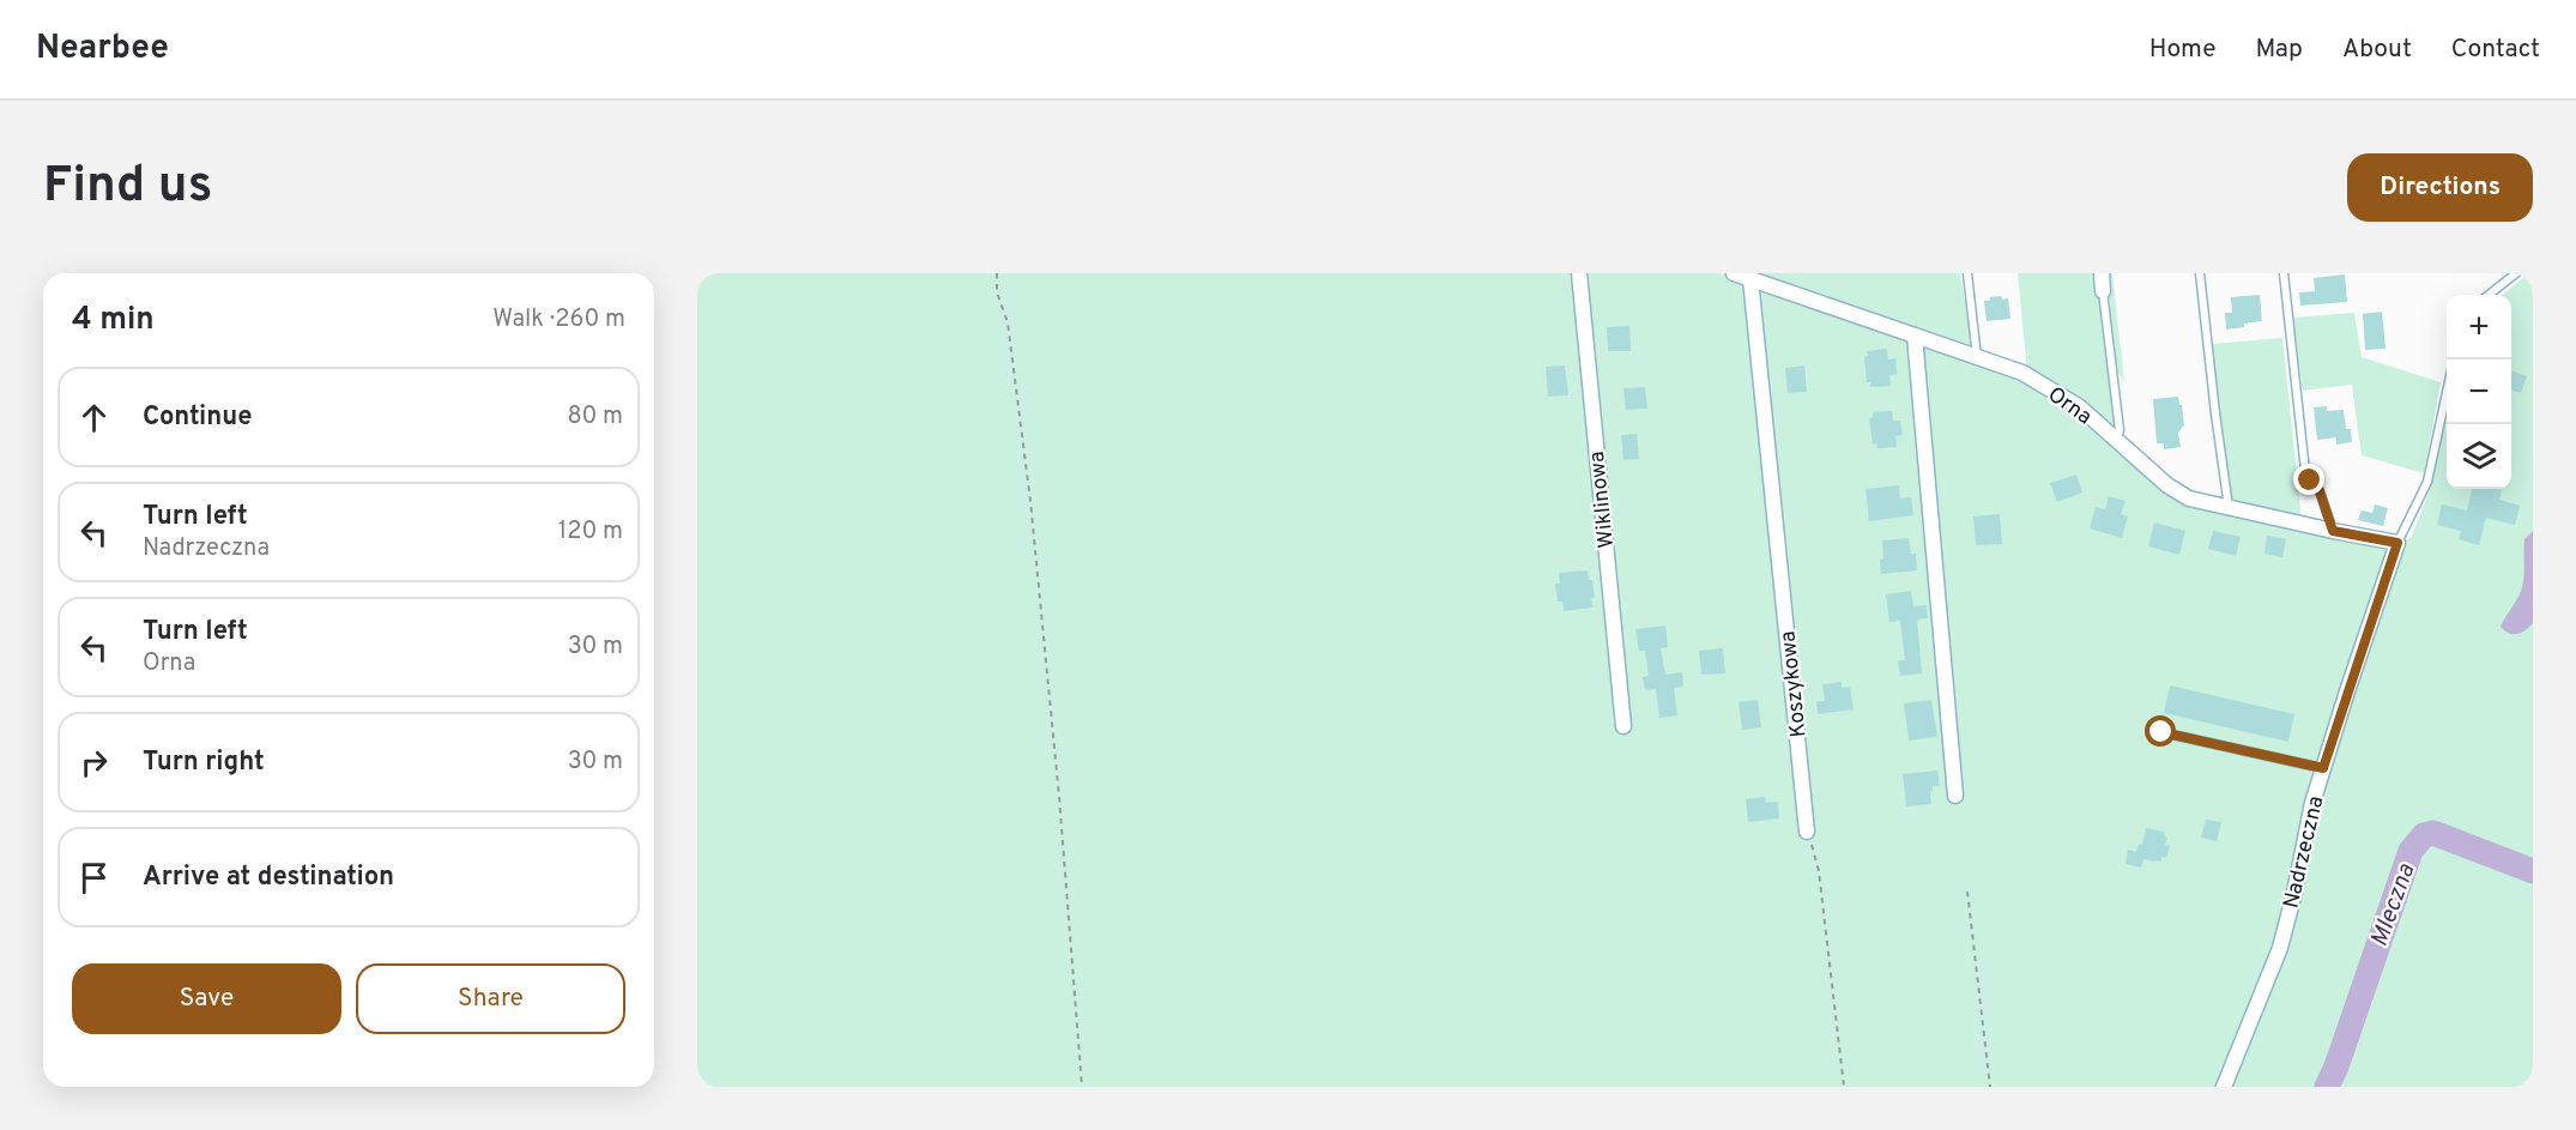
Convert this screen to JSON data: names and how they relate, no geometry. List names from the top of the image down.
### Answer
{
  "streets": {
    "street": [
      "Orna",
      "Wiklinowa",
      "Koszykowa",
      "Nadrzeczna"
    ]
  },
  "crossings": [
    ["Orna", "Koszykowa"],
    ["Orna", "Nadrzeczna"]
  ],
  "water": ["Mleczna"],
  "page": {
    "header": "Nearbee",
    "nav": [
      "Home",
      "Map",
      "About",
      "Contact"
    ],
    "buttons": [
      "Directions",
      ["Save", "Share"]
    ],
    "title": "Find us",
    "heading": ["4 min", "Walk · 260 m"],
    "map_buttons": ["+", "−"],
    "list": [
      ["Continue", "80 m"],
      ["Turn left", "Nadrzeczna", "120 m"],
      ["Turn left", "Orna", "30 m"],
      ["Turn right", "30 m"],
      "Arrive at destination"
    ]
  }
}
